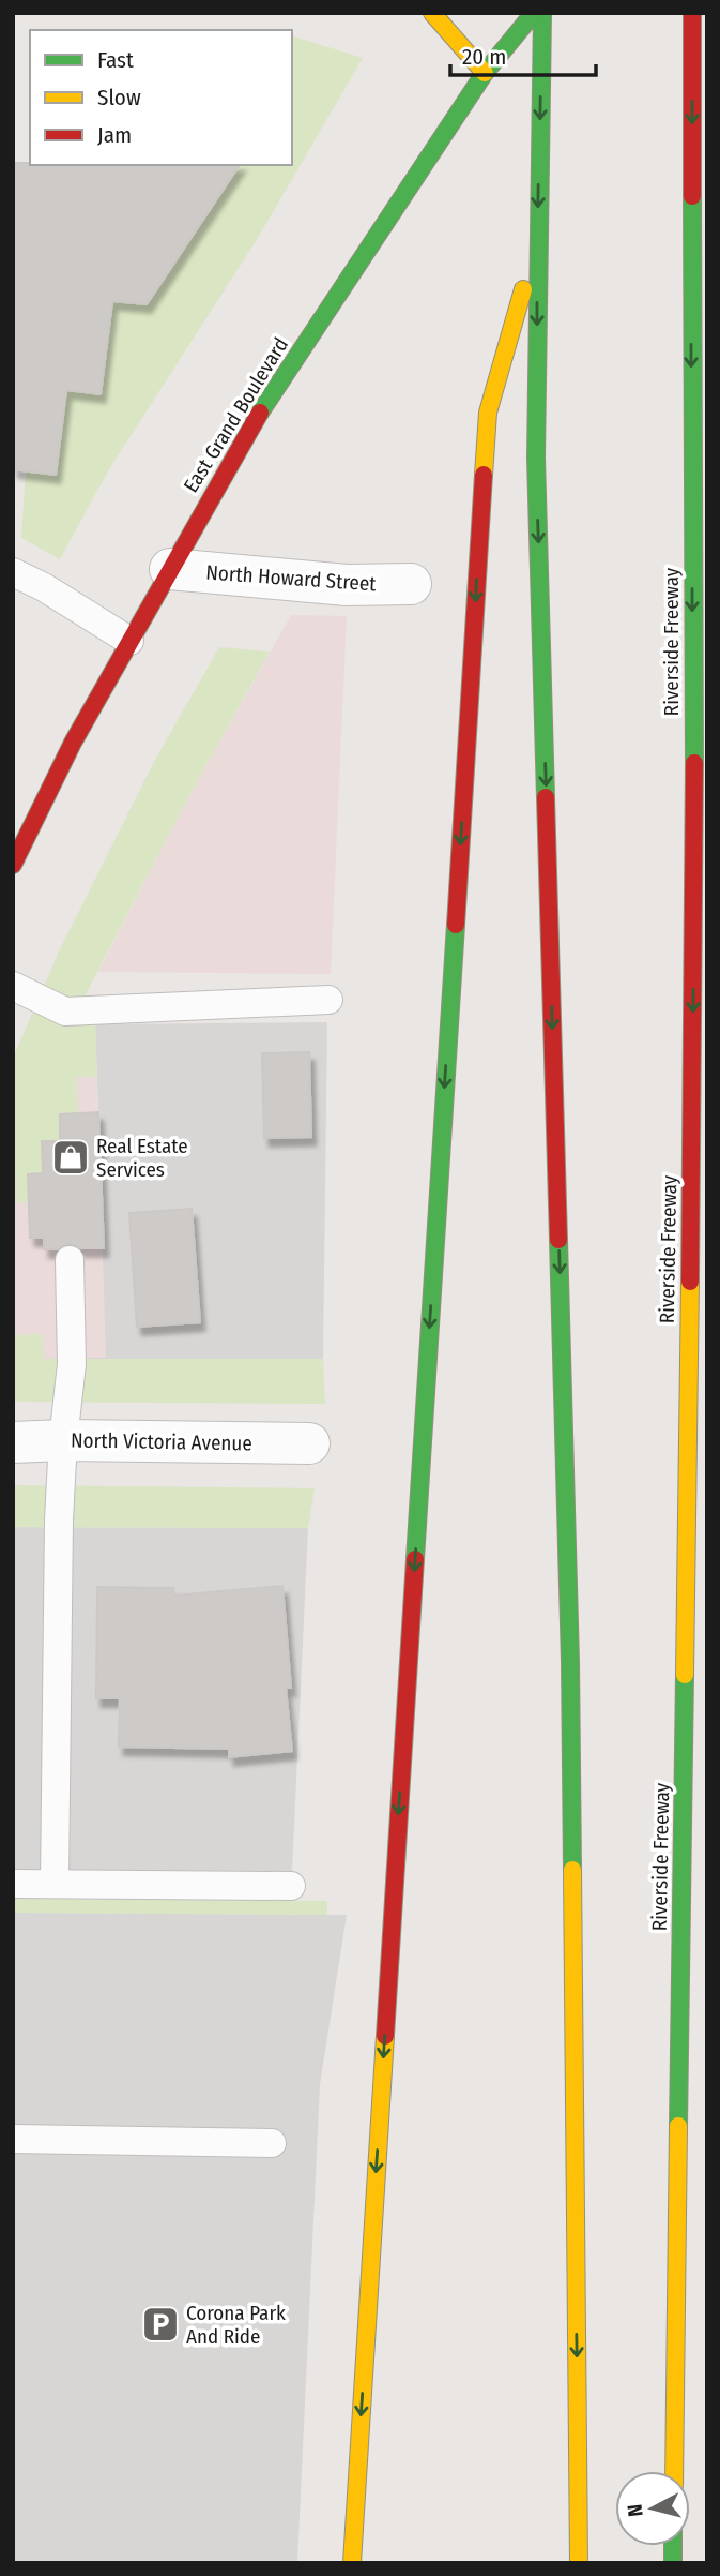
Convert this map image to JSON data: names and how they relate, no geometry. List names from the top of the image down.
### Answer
{
  "streets": {
    "main road": ["East Grand Boulevard", "Riverside Freeway"],
    "street": ["North Howard Street", "North Victoria Avenue"]
  },
  "crossings": [
    ["East Grand Boulevard", "North Howard Street"]
  ],
  "places": {
    "shop": ["Real Estate Services"],
    "parking": ["Corona Park And Ride"]
  },
  "legend": ["Fast", "Slow", "Jam"],
  "scale_bar": "20 m",
  "north": "left"
}
